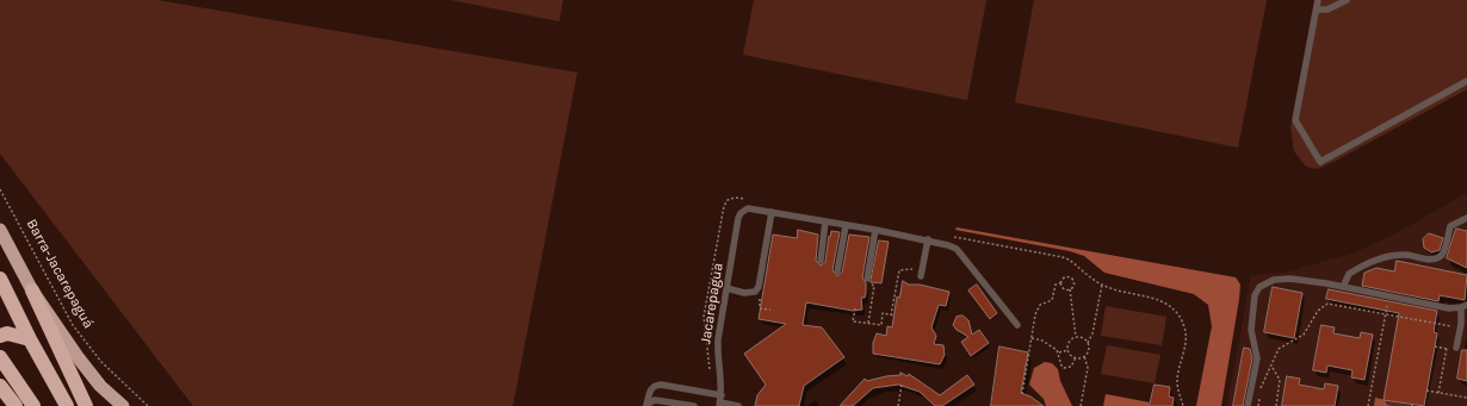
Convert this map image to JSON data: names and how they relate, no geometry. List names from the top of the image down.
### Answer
{
  "streets": {
    "lane": ["Jacarepagua"],
    "path": ["Barra-Jacarepaguá"]
  }
}
